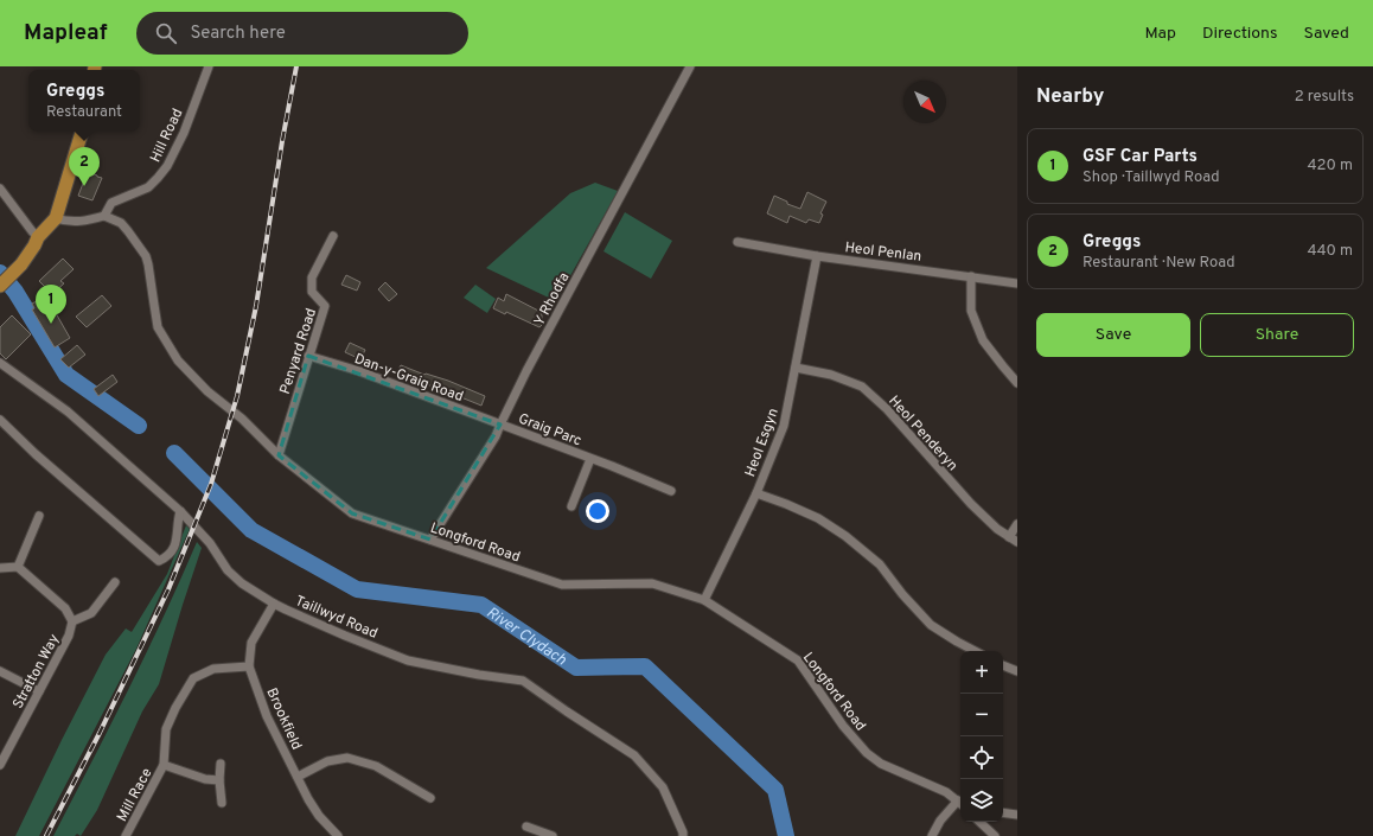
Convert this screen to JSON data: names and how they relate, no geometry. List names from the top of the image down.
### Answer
{
  "streets": {
    "street": [
      "Hill Road",
      "Heol Penlan",
      "Y Rhodfa",
      "Penyard Road",
      "Dan-y-Graig Road",
      "Graig Parc",
      "Heol Penderyn",
      "Heol Esgyn",
      "Longford Road",
      "Taillwyd Road",
      "Stratton Way",
      "Brookfield",
      "Mill Race"
    ]
  },
  "crossings": [
    ["Hill Road", "Longford Road"],
    ["Heol Penlan", "Heol Esgyn"],
    ["Y Rhodfa", "Dan-y-Graig Road"],
    ["Y Rhodfa", "Graig Parc"],
    ["Y Rhodfa", "Longford Road"],
    ["Penyard Road", "Dan-y-Graig Road"],
    ["Penyard Road", "Longford Road"],
    ["Dan-y-Graig Road", "Graig Parc"],
    ["Heol Penderyn", "Heol Esgyn"],
    ["Heol Esgyn", "Longford Road"],
    ["Taillwyd Road", "Brookfield"],
    ["Brookfield", "Mill Race"]
  ],
  "water": ["River Clydach"],
  "north": "bottom right",
  "page": {
    "header": "Mapleaf",
    "search": "Search here",
    "nav": ["Map", "Directions", "Saved"],
    "heading": ["Nearby", "2 results"],
    "popup": ["Greggs", "Restaurant"],
    "list": [
      {
        "mark": "1",
        "name": "GSF Car Parts",
        "note": "Shop · Taillwyd Road",
        "value": "420 m"
      },
      {
        "mark": "2",
        "name": "Greggs",
        "note": "Restaurant · New Road",
        "value": "440 m"
      }
    ],
    "pins": ["2", "1"],
    "buttons": ["Save", "Share"],
    "map_buttons": ["+", "−"]
  }
}
